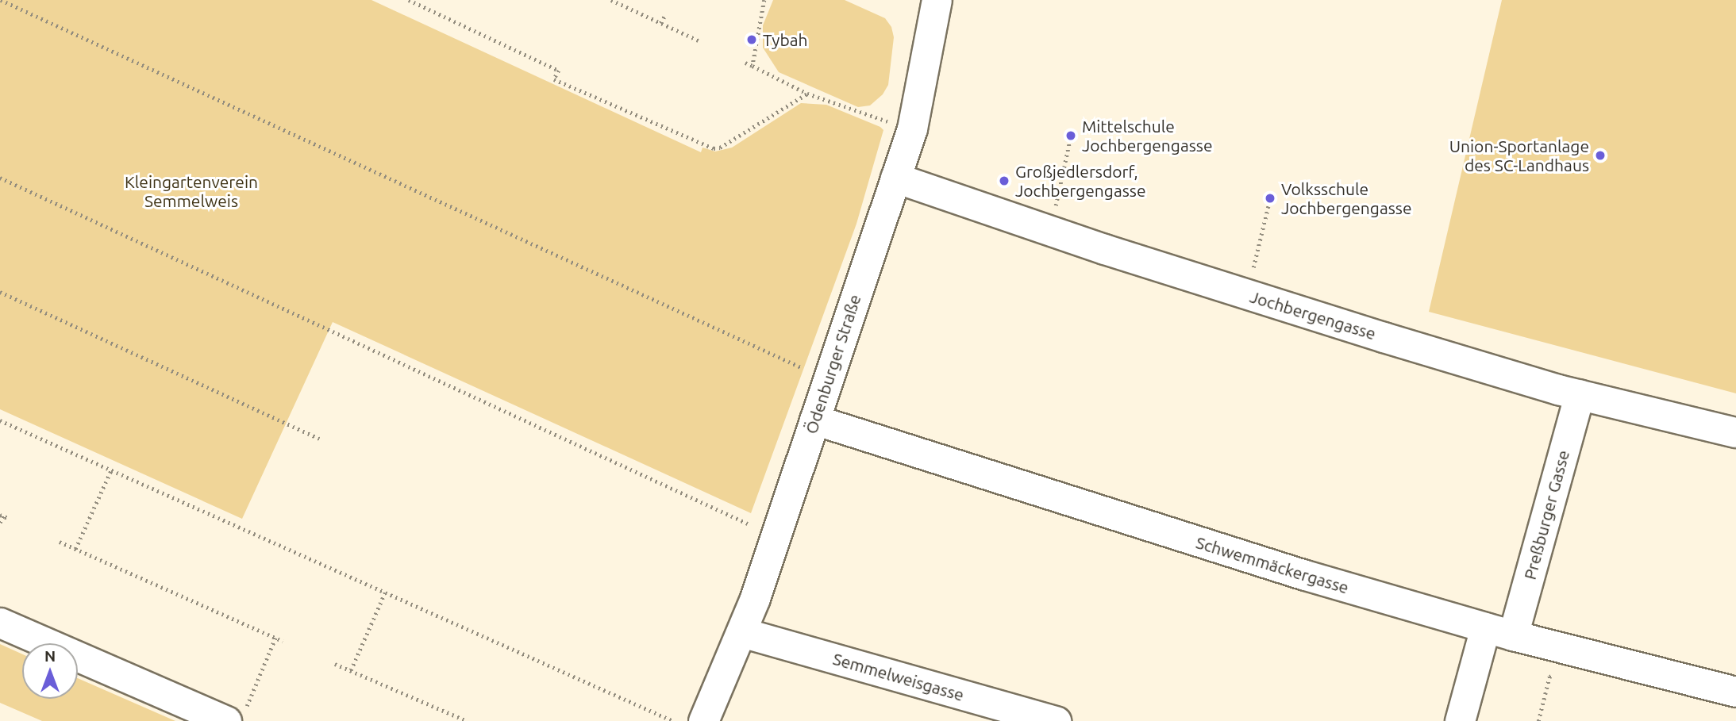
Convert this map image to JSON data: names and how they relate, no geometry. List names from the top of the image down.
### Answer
{
  "streets": {
    "street": [
      "Jochbergengasse",
      "Ödenburger Straße",
      "Preßburger Gasse",
      "Schwemmäckergasse",
      "Semmelweisgasse"
    ]
  },
  "crossings": [
    ["Jochbergengasse", "Ödenburger Straße"],
    ["Jochbergengasse", "Preßburger Gasse"],
    ["Ödenburger Straße", "Schwemmäckergasse"],
    ["Ödenburger Straße", "Semmelweisgasse"],
    ["Preßburger Gasse", "Schwemmäckergasse"]
  ],
  "parks": ["Kleingartenverein Semmelweis"],
  "places": [
    "Tybah",
    "Mittelschule Jochbergengasse",
    "Union-Sportanlage des SC-Landhaus",
    "Großjedlersdorf, Jochbergengasse",
    "Volksschule Jochbergengasse"
  ],
  "north": "top"
}
